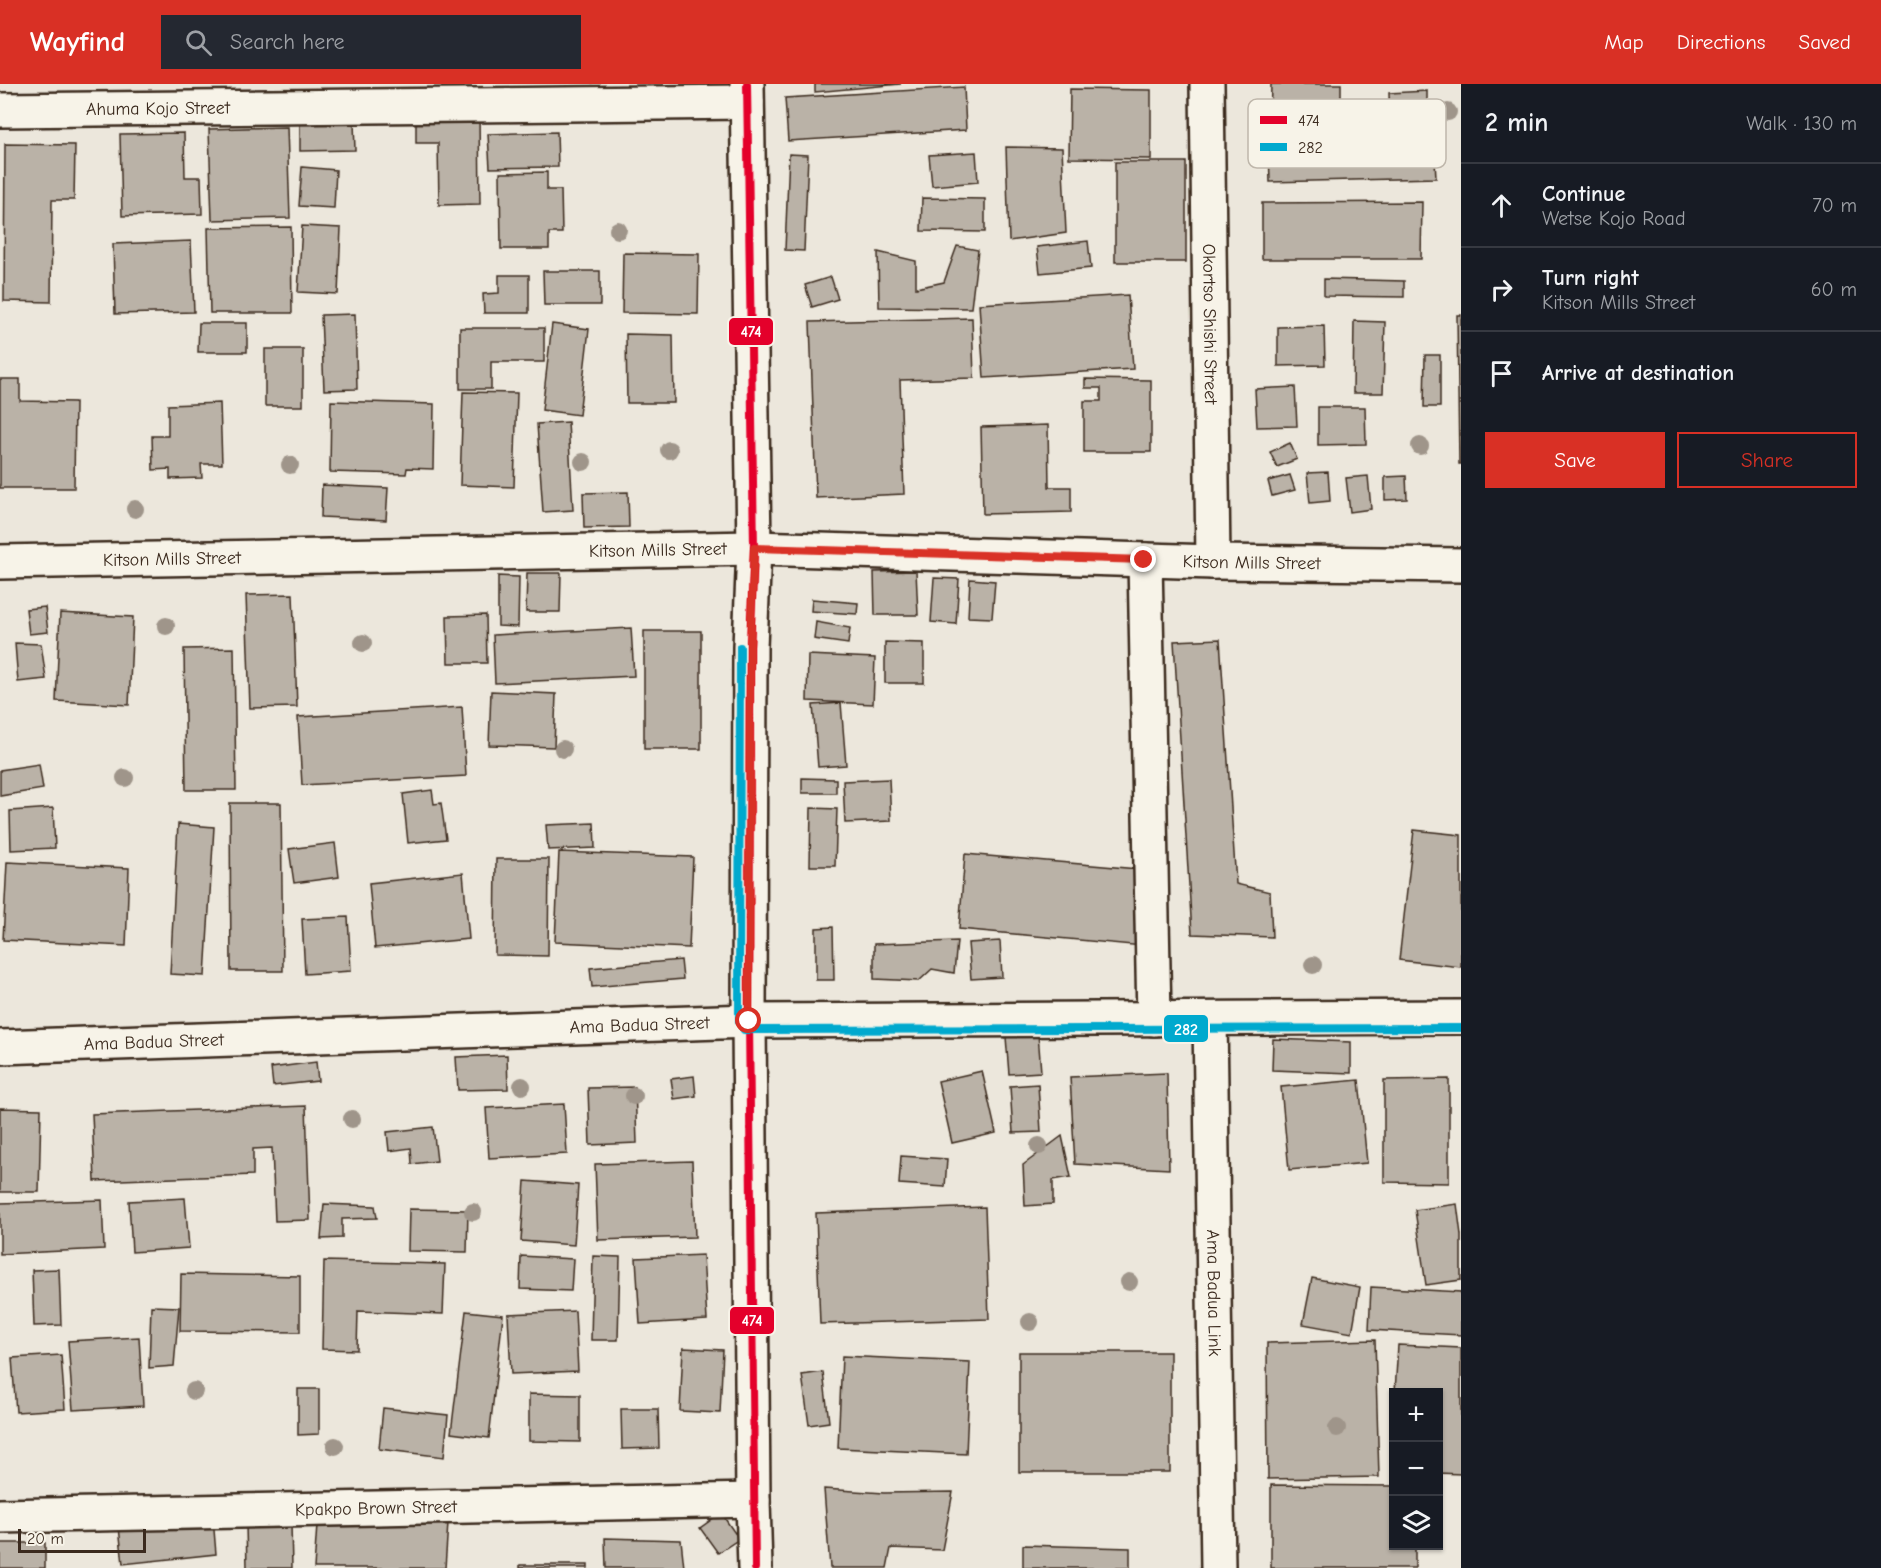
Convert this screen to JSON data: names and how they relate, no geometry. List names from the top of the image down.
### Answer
{
  "streets": {
    "street": [
      "Ahuma Kojo Street",
      "Okortso Shishi Street",
      "Kitson Mills Street",
      "Ama Badua Street",
      "Ama Badua Link",
      "Kpakpo Brown Street"
    ]
  },
  "crossings": [
    ["Okortso Shishi Street", "Kitson Mills Street"],
    ["Ama Badua Street", "Ama Badua Link"]
  ],
  "lines": ["transit line 474", "transit line 282"],
  "legend": ["474", "282"],
  "scale_bar": "20 m",
  "page": {
    "header": "Wayfind",
    "search": "Search here",
    "nav": ["Map", "Directions", "Saved"],
    "heading": ["2 min", "Walk · 130 m"],
    "list": [
      ["Continue", "Wetse Kojo Road", "70 m"],
      ["Turn right", "Kitson Mills Street", "60 m"],
      "Arrive at destination"
    ],
    "buttons": ["Save", "Share"],
    "map_buttons": ["+", "−"],
    "scale": "20 m"
  }
}
